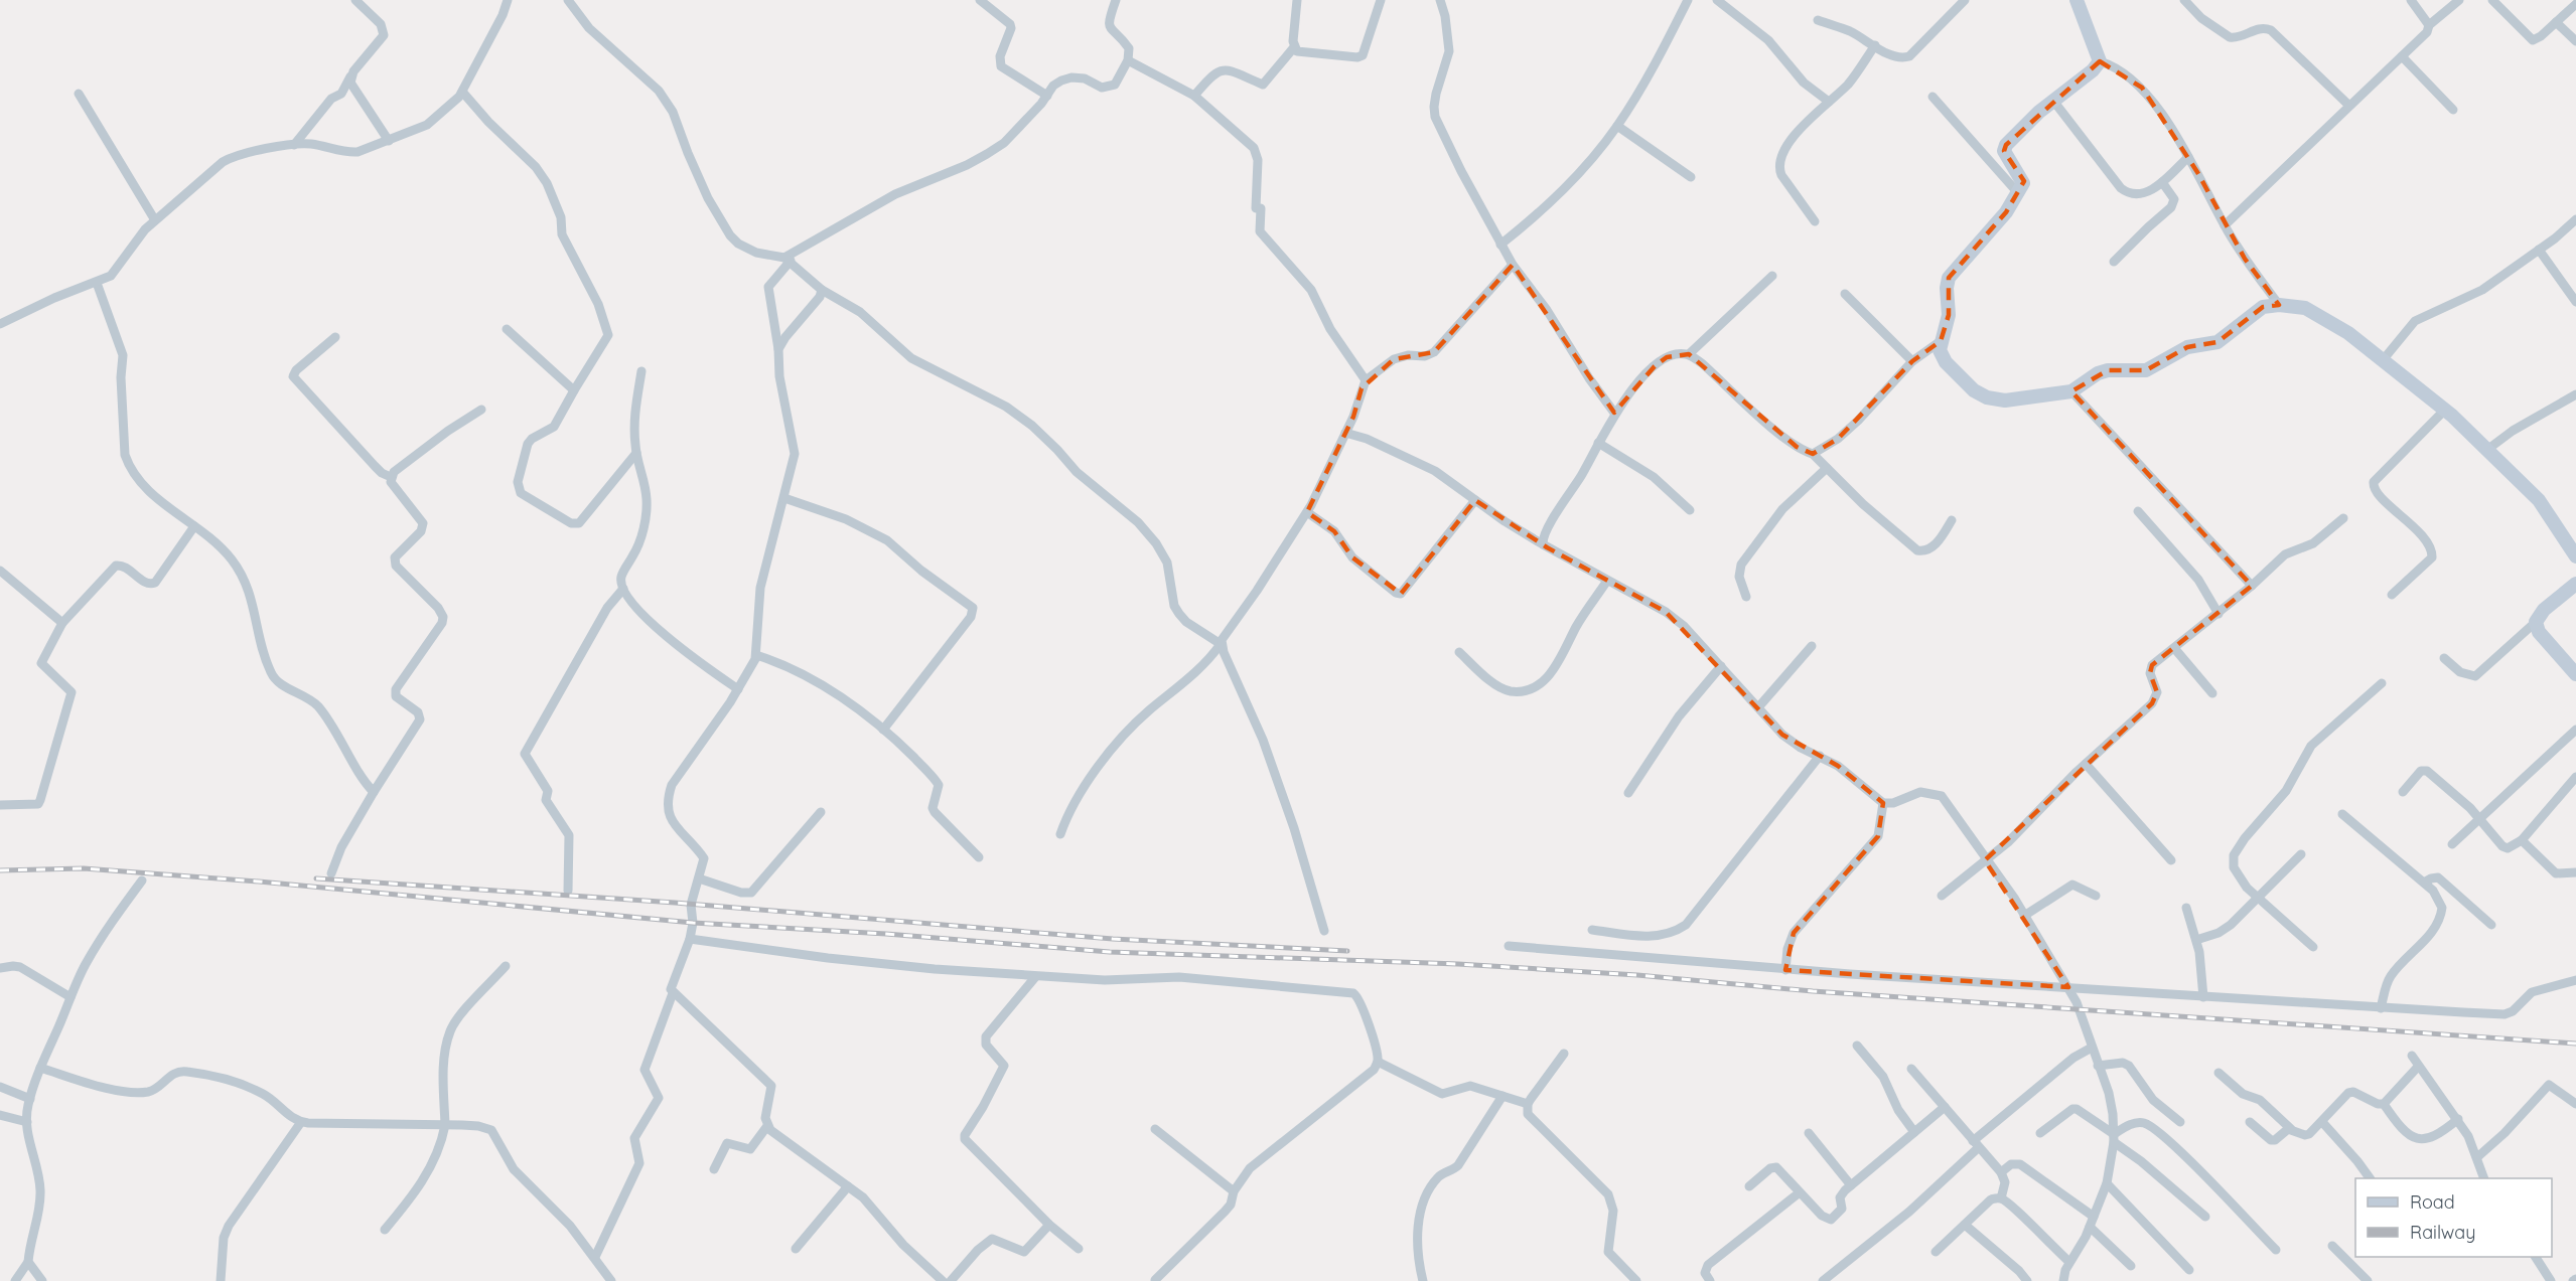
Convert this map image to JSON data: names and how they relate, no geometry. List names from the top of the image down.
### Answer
{
  "legend": ["Road", "Railway"]
}
